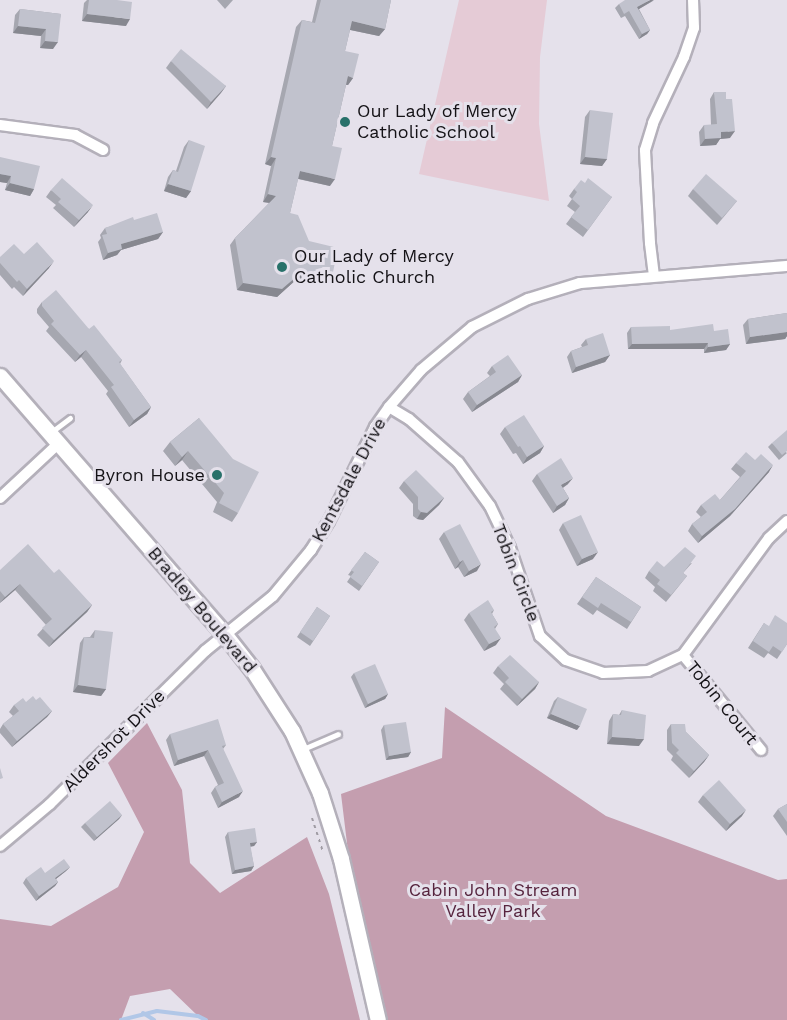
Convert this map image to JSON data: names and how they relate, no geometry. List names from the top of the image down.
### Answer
{
  "streets": {
    "main road": ["Bradley Boulevard"],
    "street": [
      "Kentsdale Drive",
      "Tobin Circle",
      "Tobin Court",
      "Aldershot Drive"
    ]
  },
  "crossings": [
    ["Kentsdale Drive", "Tobin Circle"],
    ["Kentsdale Drive", "Bradley Boulevard"],
    ["Kentsdale Drive", "Aldershot Drive"],
    ["Tobin Circle", "Tobin Court"],
    ["Bradley Boulevard", "Aldershot Drive"]
  ],
  "parks": ["Cabin John Stream Valley Park"],
  "places": ["Our Lady of Mercy Catholic School", "Our Lady of Mercy Catholic Church", "Byron House"]
}
